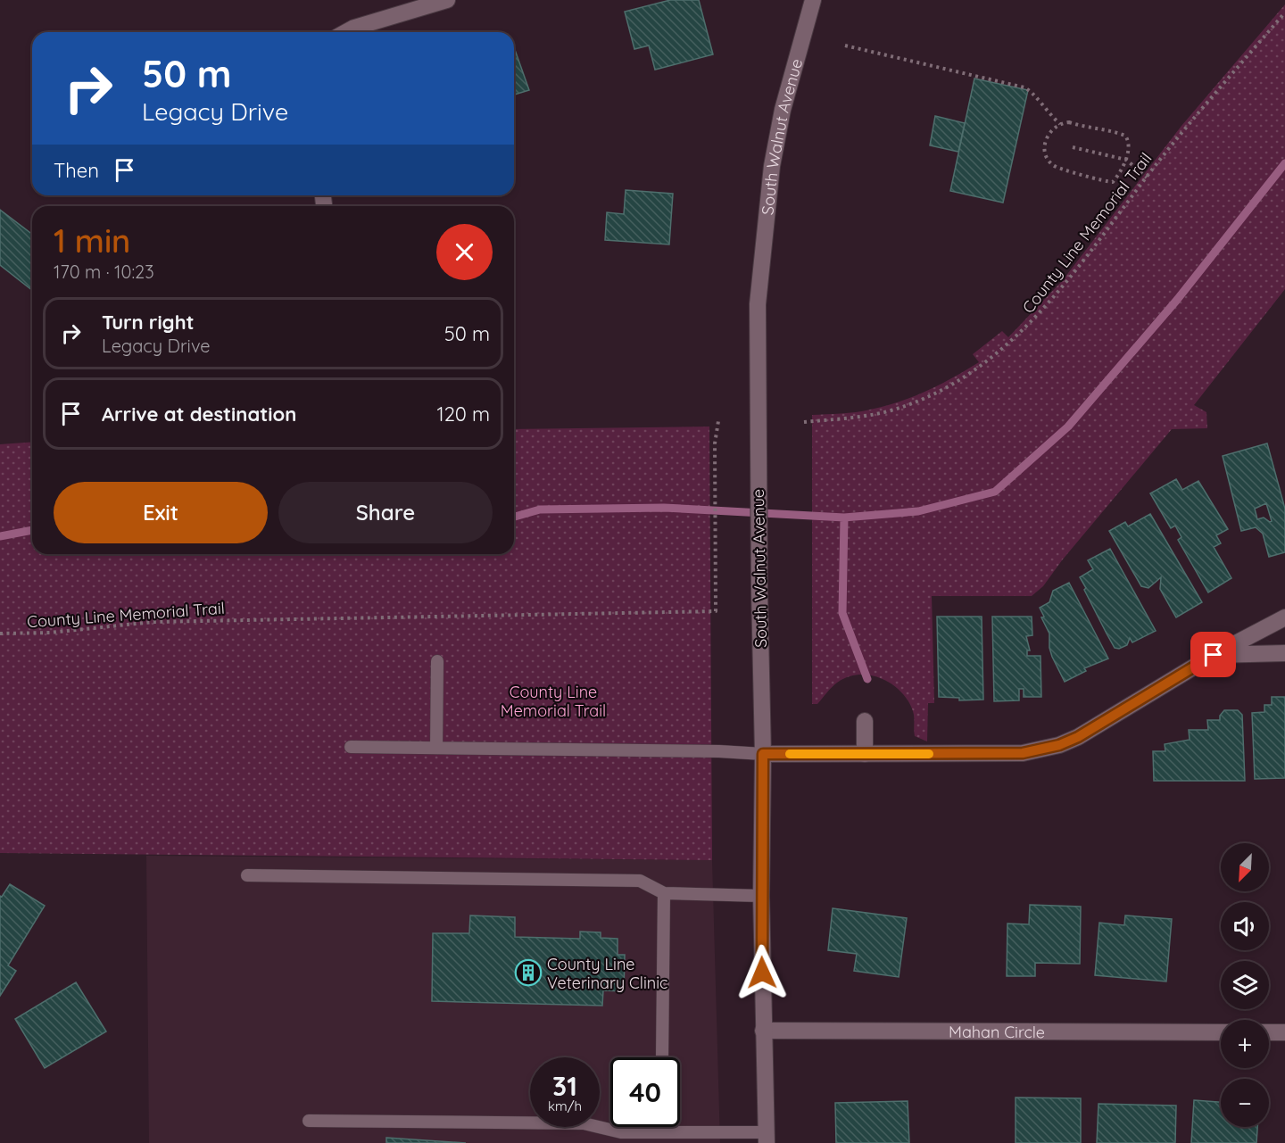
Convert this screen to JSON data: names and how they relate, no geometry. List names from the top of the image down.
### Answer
{
  "streets": {
    "street": ["South Walnut Avenue", "Mahan Circle"],
    "path": ["County Line Memorial Trail"]
  },
  "crossings": [
    ["South Walnut Avenue", "Mahan Circle"]
  ],
  "parks": ["County Line Memorial Trail"],
  "places": {
    "building": ["County Line Veterinary Clinic"]
  },
  "north": "bottom left",
  "page": {
    "turn": ["50 m", "Legacy Drive"],
    "then": "Then",
    "heading": ["1 min", "170 m · 10:23"],
    "list": [
      {
        "name": "Turn right",
        "note": "Legacy Drive",
        "value": "50 m"
      },
      {
        "name": "Arrive at destination",
        "value": "120 m"
      }
    ],
    "buttons": ["Exit", "Share"],
    "map_buttons": ["+", "−"],
    "speed": "31 km/h",
    "limit": "40"
  }
}
